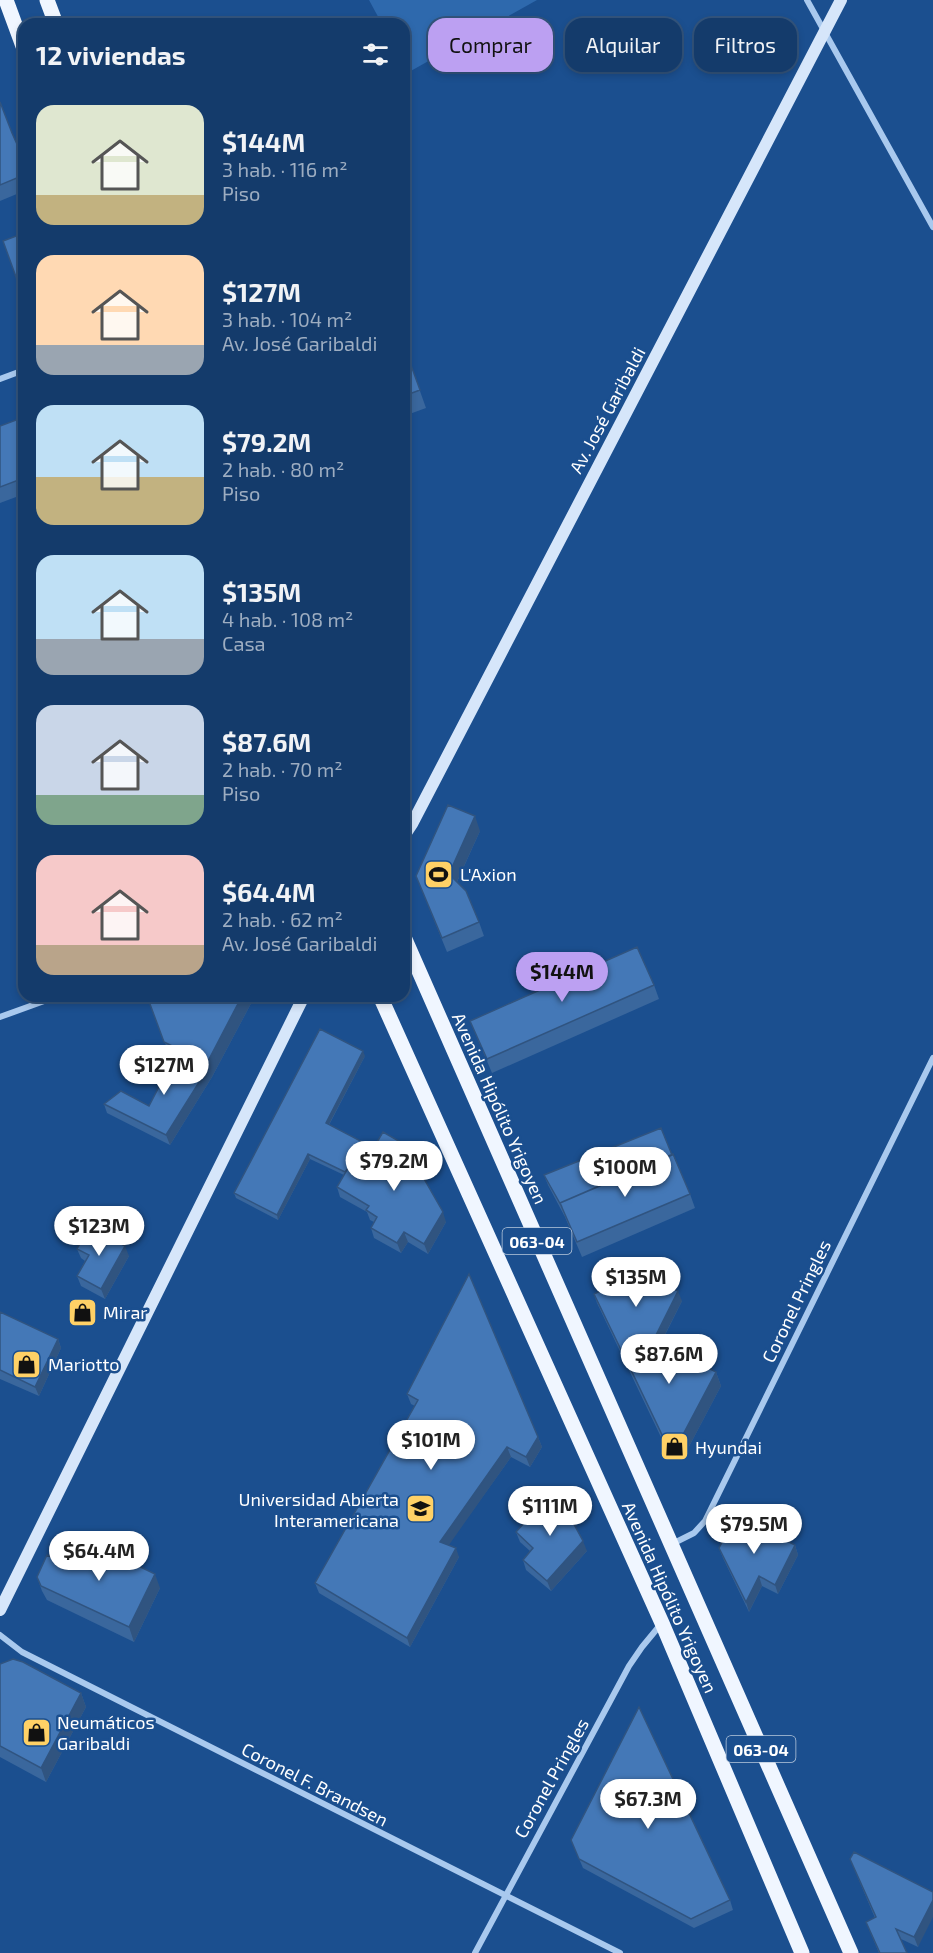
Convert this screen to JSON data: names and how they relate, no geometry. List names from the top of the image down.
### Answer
{
  "streets": {
    "main road": ["Av. José Garibaldi", "Avenida Hipólito Yrigoyen", "063-04"],
    "street": ["Coronel Pringles", "Coronel F. Brandsen"]
  },
  "crossings": [
    ["Avenida Hipólito Yrigoyen", "Coronel Pringles"],
    ["Coronel Pringles", "Coronel F. Brandsen"]
  ],
  "places": {
    "sports": ["L'Axion"],
    "shop": [
      "Mirar",
      "Mariotto",
      "Hyundai",
      "Neumáticos Garibaldi"
    ],
    "school or university": ["Universidad Abierta Interamericana"]
  },
  "page": {
    "chip": ["Comprar", "Alquilar", "Filtros"],
    "heading": "12 viviendas",
    "list": [
      {
        "name": "$144M",
        "note": "3 hab. · 116 m² · Piso"
      },
      {
        "name": "$127M",
        "note": "3 hab. · 104 m² · Av. José Garibaldi"
      },
      {
        "name": "$79.2M",
        "note": "2 hab. · 80 m² · Piso"
      },
      {
        "name": "$135M",
        "note": "4 hab. · 108 m² · Casa"
      },
      {
        "name": "$87.6M",
        "note": "2 hab. · 70 m² · Piso"
      },
      {
        "name": "$64.4M",
        "note": "2 hab. · 62 m² · Av. José Garibaldi"
      }
    ],
    "price": [
      "$144M",
      "$127M",
      "$79.2M",
      "$100M",
      "$123M",
      "$135M",
      "$87.6M",
      "$101M",
      "$111M",
      "$79.5M",
      "$64.4M",
      "$67.3M"
    ]
  }
}
